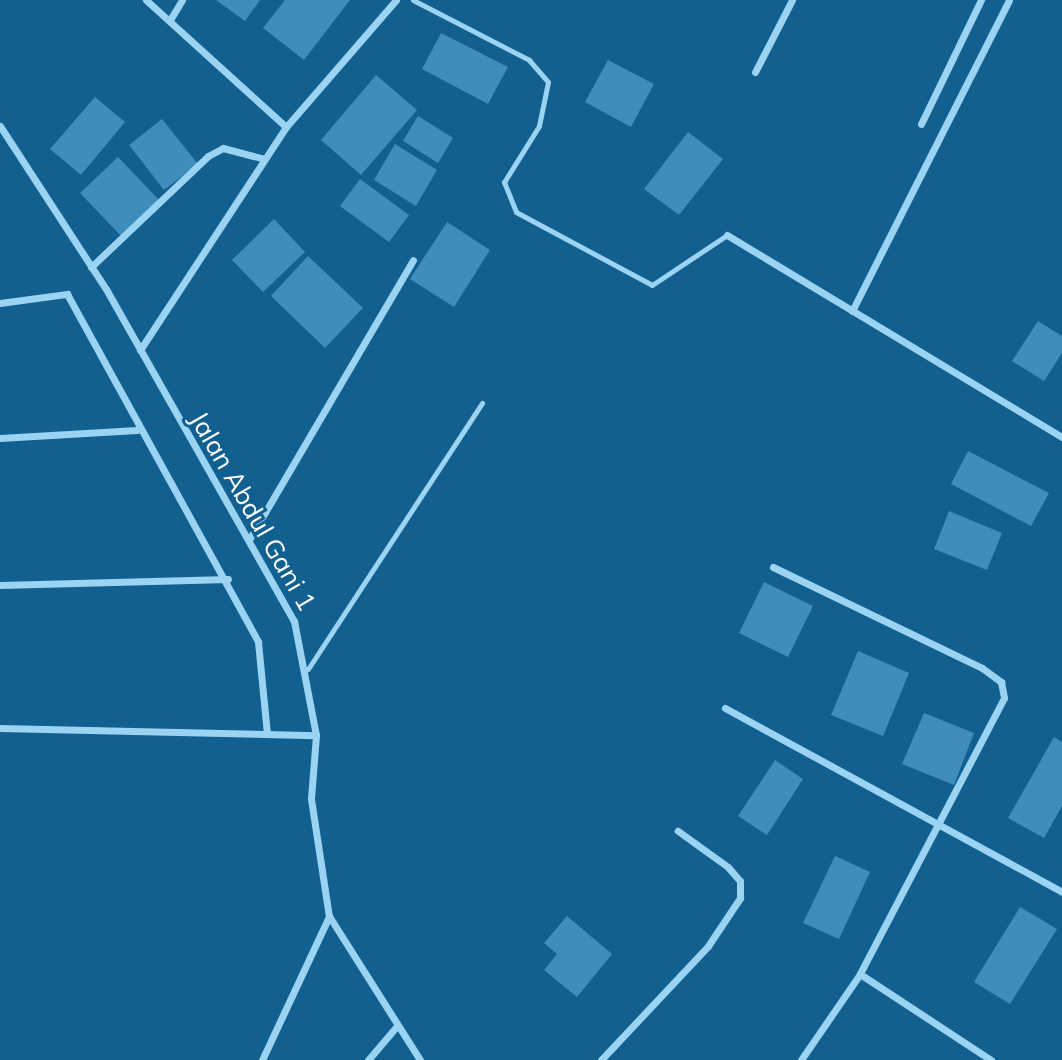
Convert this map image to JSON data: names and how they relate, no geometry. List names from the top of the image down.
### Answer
{
  "streets": {
    "street": ["Jalan Abdul Gani 1"]
  }
}
